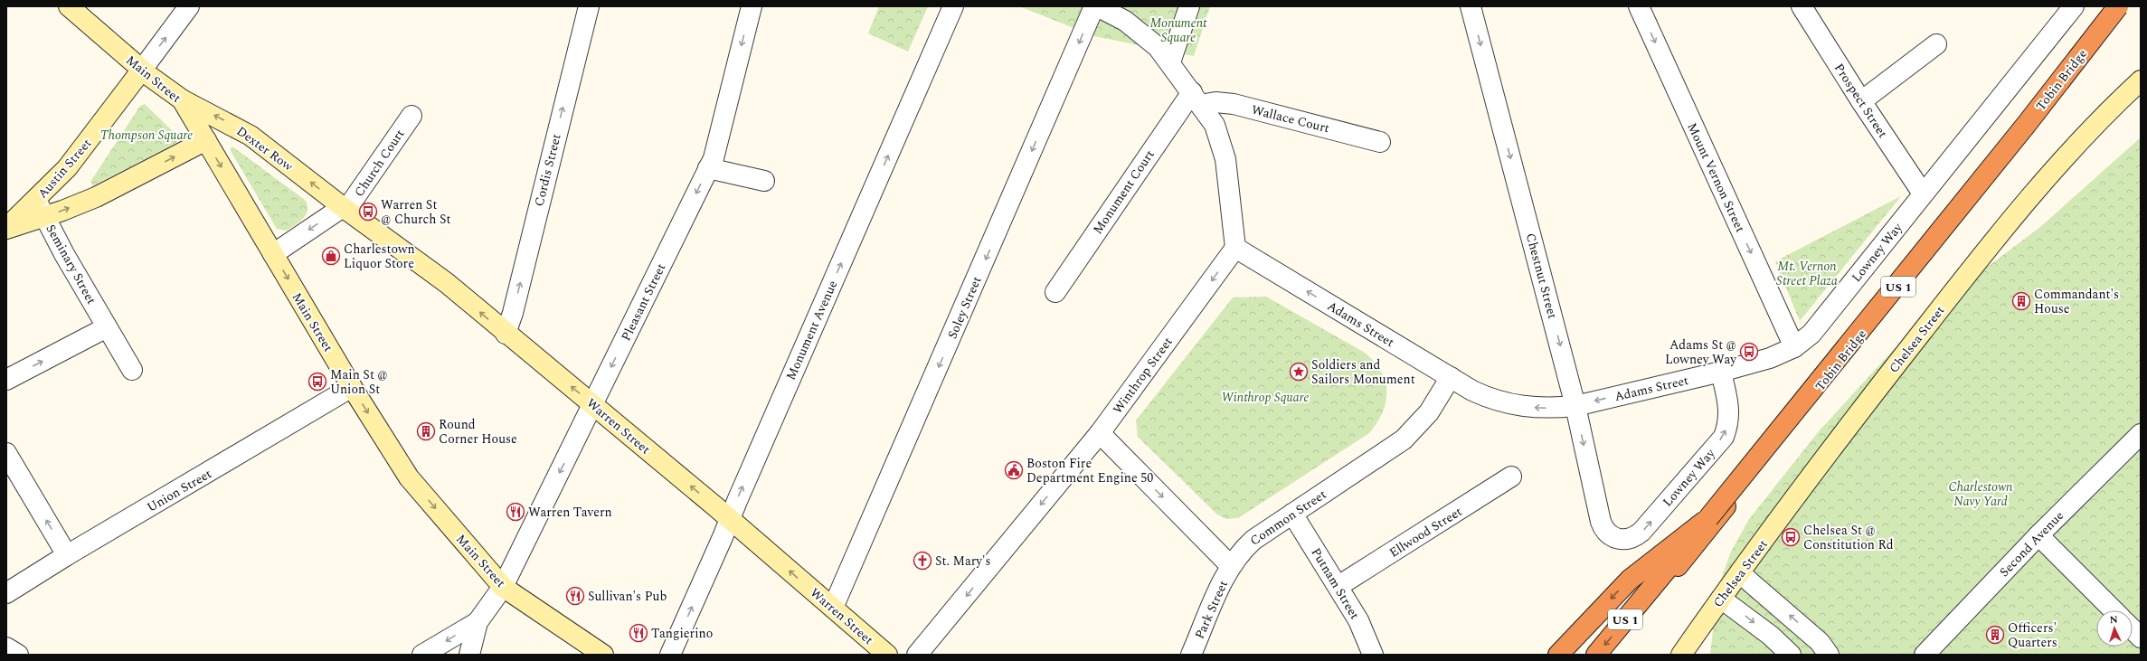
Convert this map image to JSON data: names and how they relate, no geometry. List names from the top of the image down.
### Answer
{
  "streets": {
    "highway": ["Tobin Bridge", "US 1"],
    "main road": [
      "Main Street",
      "Dexter Row",
      "Austin Street",
      "Chelsea Street",
      "Warren Street"
    ],
    "street": [
      "Prospect Street",
      "Wallace Court",
      "Church Court",
      "Cordis Street",
      "Mount Vernon Street",
      "Monument Court",
      "Lowney Way",
      "Seminary Street",
      "Chestnut Street",
      "Pleasant Street",
      "Soley Street",
      "Adams Street",
      "Monument Avenue",
      "Winthrop Street",
      "Union Street",
      "Common Street",
      "Ellwood Street",
      "Second Avenue",
      "Putnam Street",
      "Park Street"
    ]
  },
  "crossings": [
    ["Main Street", "Dexter Row"],
    ["Main Street", "Austin Street"],
    ["Main Street", "Pleasant Street"],
    ["Main Street", "Union Street"],
    ["Tobin Bridge", "US 1"],
    ["Prospect Street", "Lowney Way"],
    ["Wallace Court", "Monument Court"],
    ["Dexter Row", "Church Court"],
    ["Dexter Row", "Warren Street"],
    ["Church Court", "Warren Street"],
    ["Austin Street", "Seminary Street"],
    ["Cordis Street", "Warren Street"],
    ["Mount Vernon Street", "Lowney Way"],
    ["Lowney Way", "Chestnut Street"],
    ["Lowney Way", "Adams Street"],
    ["Chestnut Street", "Adams Street"],
    ["Pleasant Street", "Warren Street"],
    ["Soley Street", "Warren Street"],
    ["Adams Street", "Winthrop Street"],
    ["Adams Street", "Common Street"],
    ["Monument Avenue", "Warren Street"],
    ["Common Street", "Putnam Street"],
    ["Common Street", "Park Street"],
    ["Ellwood Street", "Putnam Street"]
  ],
  "one_way": [
    "Main Street",
    "Dexter Row",
    "Cordis Street",
    "Mount Vernon Street",
    "Chestnut Street",
    "Pleasant Street",
    "Soley Street",
    "Adams Street",
    "Monument Avenue",
    "Winthrop Street",
    "Warren Street"
  ],
  "parks": [
    "Monument Square",
    "Thompson Square",
    "Mt. Vernon Street Plaza",
    "Winthrop Square",
    "Charlestown Navy Yard"
  ],
  "places": {
    "bus stop": [
      "Warren St @ Church St",
      "Adams St @ Lowney Way",
      "Main St @ Union St",
      "Chelsea St @ Constitution Rd"
    ],
    "shop": ["Charlestown Liquor Store"],
    "building": ["Commandant's House", "Round Corner House", "Officers' Quarters"],
    "place": ["Soldiers and Sailors Monument"],
    "public building": ["Boston Fire Department Engine 50"],
    "restaurant": ["Warren Tavern", "Sullivan's Pub", "Tangierino"],
    "church": ["St. Mary's"]
  },
  "north": "top"
}
